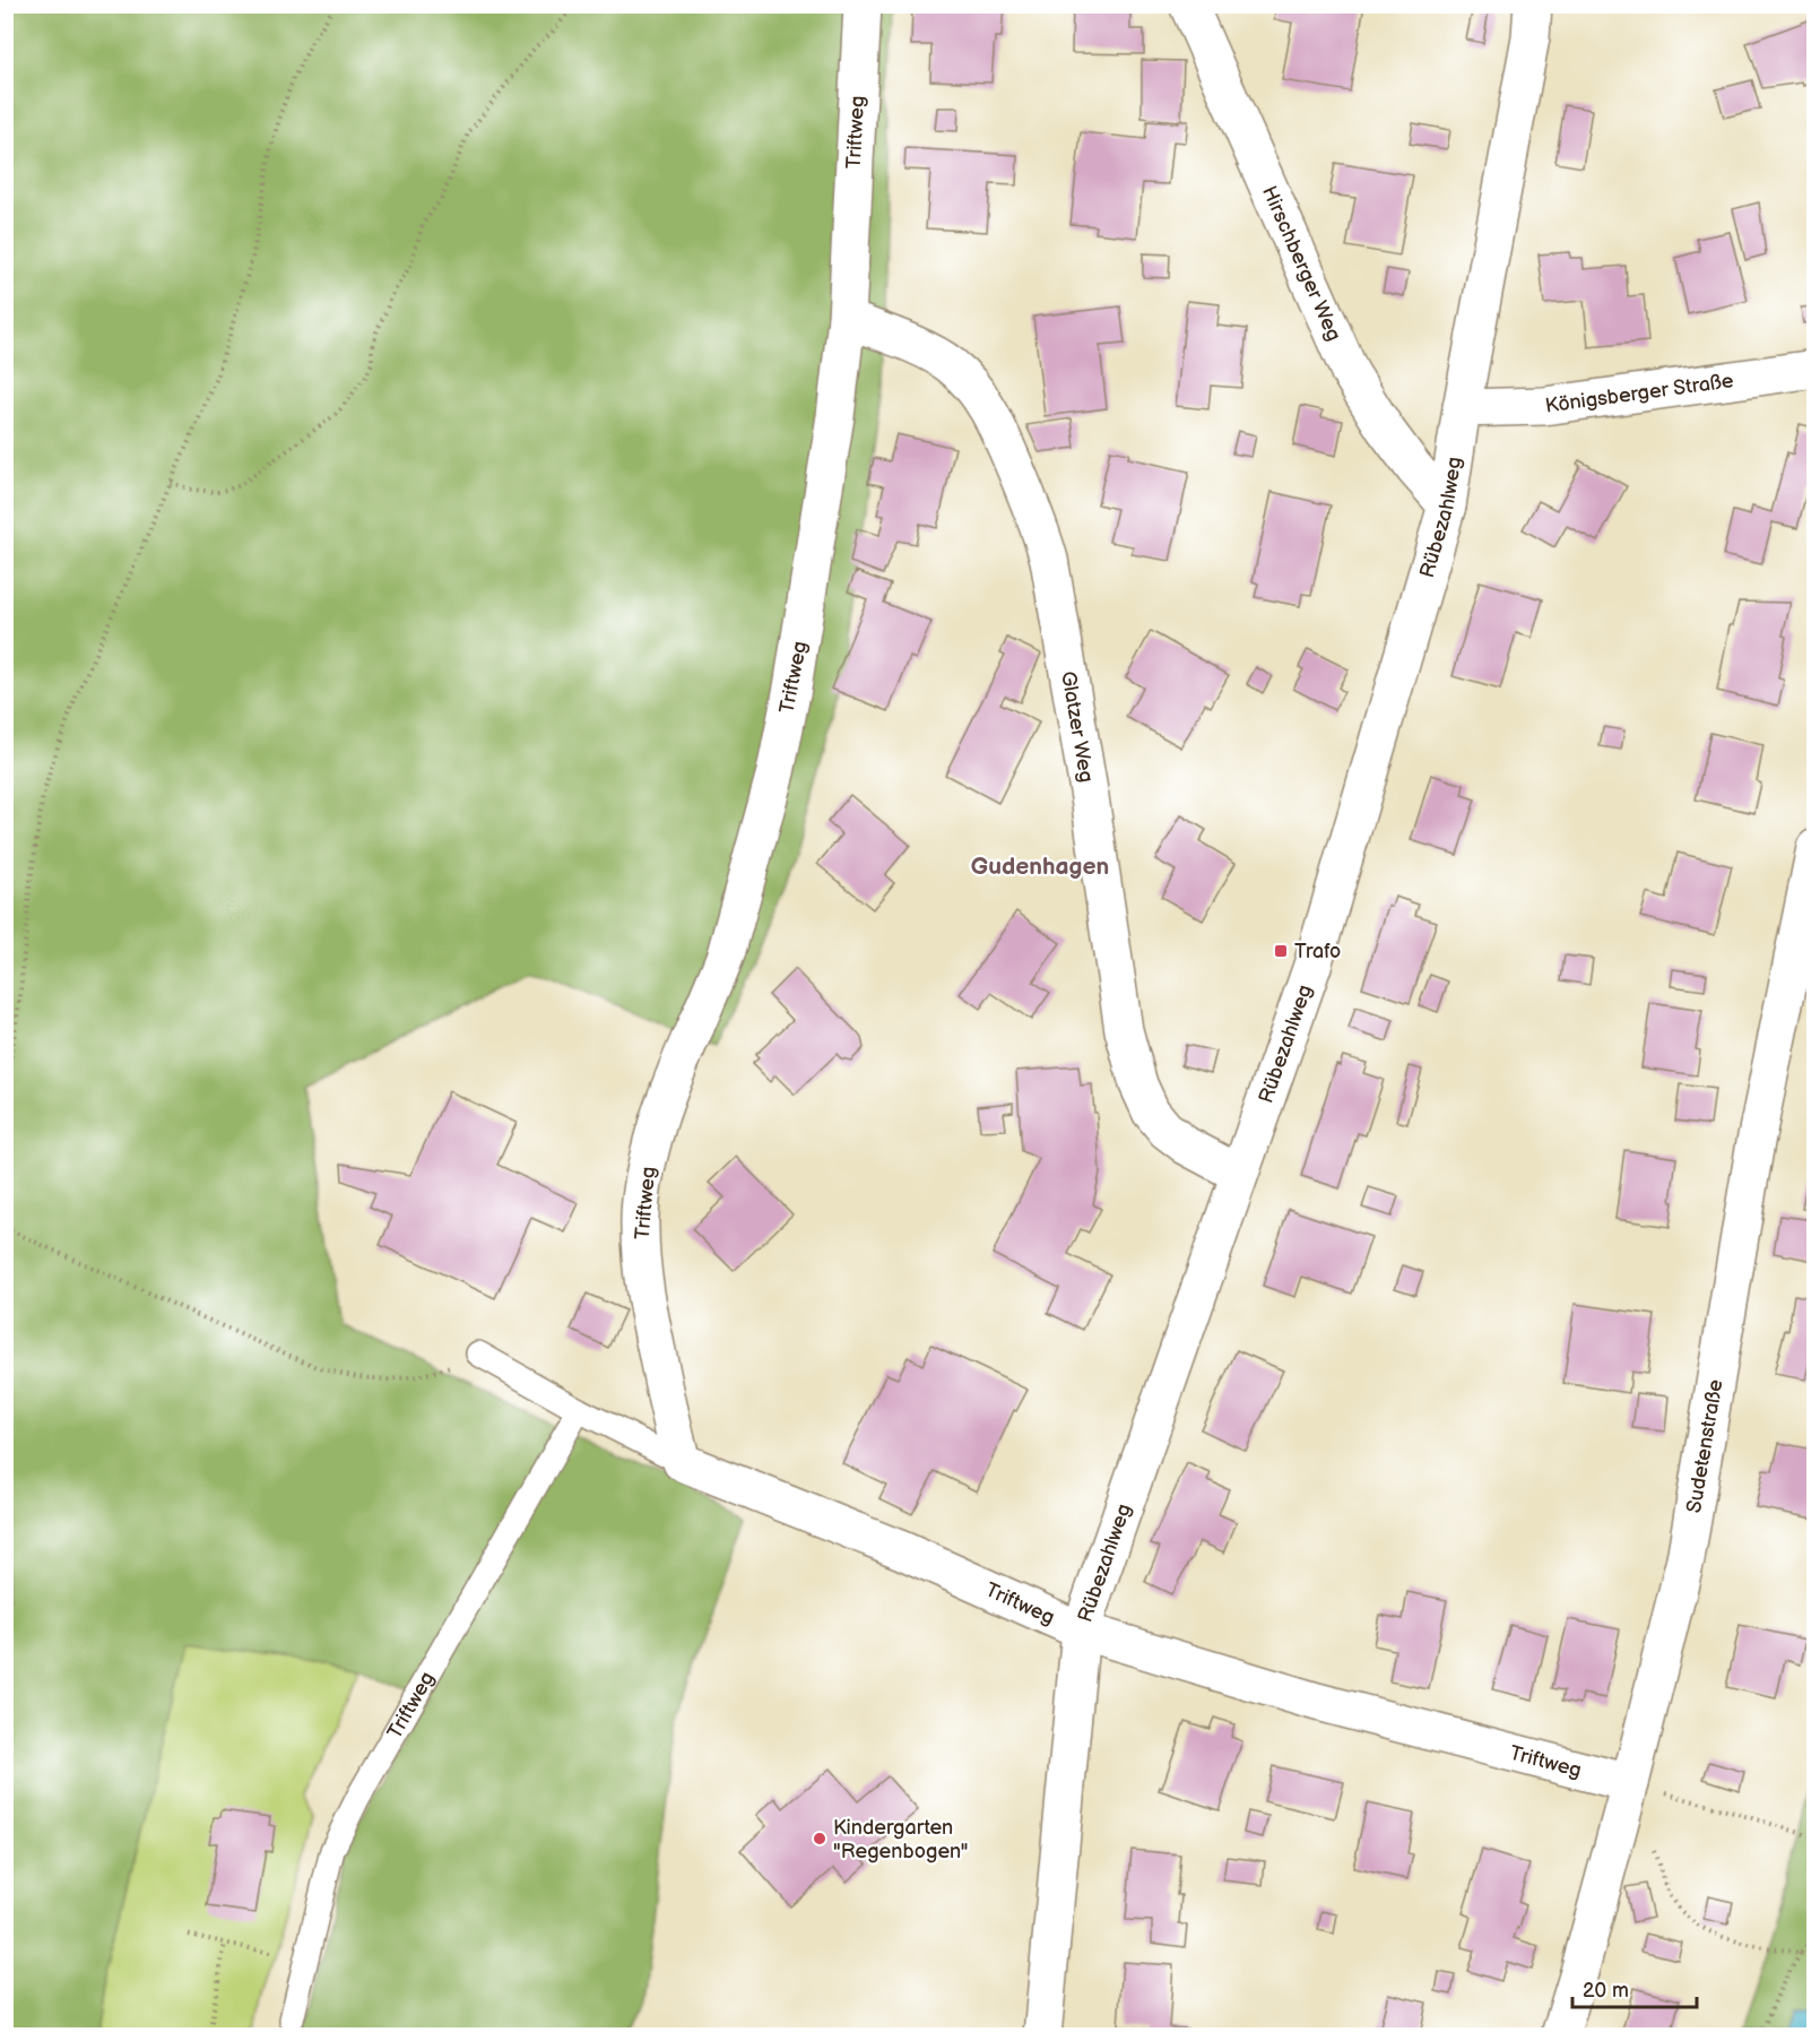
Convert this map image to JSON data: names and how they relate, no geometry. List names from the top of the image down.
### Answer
{
  "streets": {
    "street": [
      "Triftweg",
      "Hirschberger Weg",
      "Königsberger Straße",
      "Rübezahlweg",
      "Glatzer Weg",
      "Sudetenstraße"
    ]
  },
  "crossings": [
    ["Triftweg", "Rübezahlweg"],
    ["Triftweg", "Glatzer Weg"],
    ["Triftweg", "Sudetenstraße"],
    ["Hirschberger Weg", "Rübezahlweg"],
    ["Königsberger Straße", "Rübezahlweg"],
    ["Rübezahlweg", "Glatzer Weg"]
  ],
  "districts": ["Gudenhagen"],
  "places": {
    "transit": ["Trafo"],
    "other": ["Kindergarten \"Regenbogen\""]
  },
  "scale_bar": "20 m"
}
